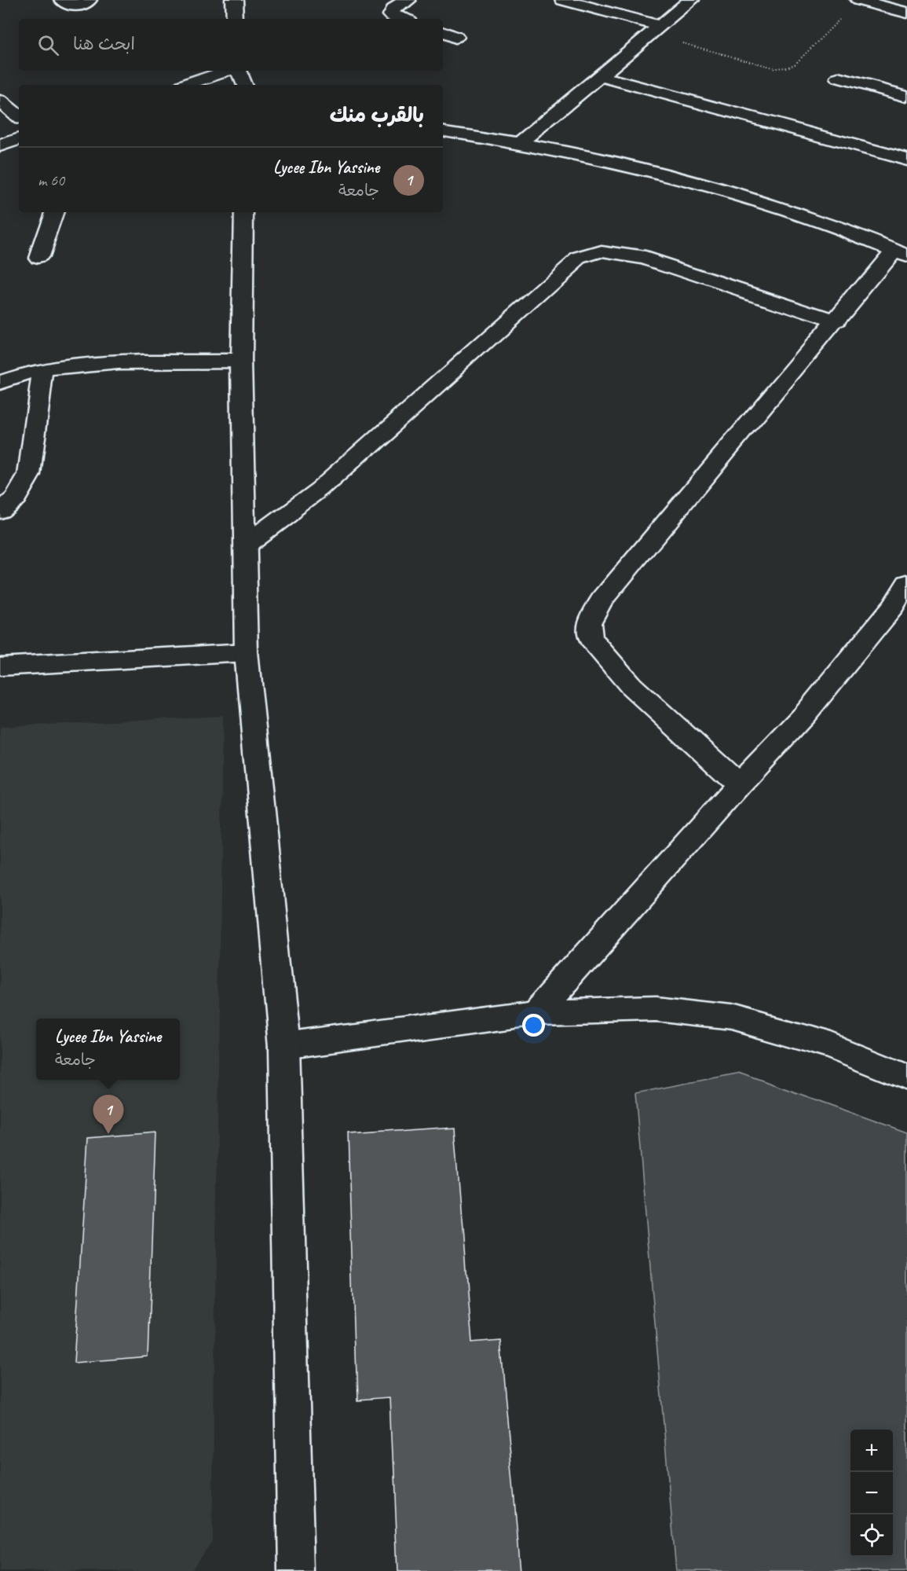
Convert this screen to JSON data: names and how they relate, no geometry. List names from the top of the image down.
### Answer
{
  "page": {
    "search": "ابحث هنا",
    "heading": "بالقرب منك",
    "list": [
      {
        "mark": "1",
        "name": "Lycee Ibn Yassine",
        "note": "جامعة",
        "value": "60 m"
      }
    ],
    "popup": ["Lycee Ibn Yassine", "جامعة"],
    "pins": "1",
    "map_buttons": ["+", "−"]
  }
}
